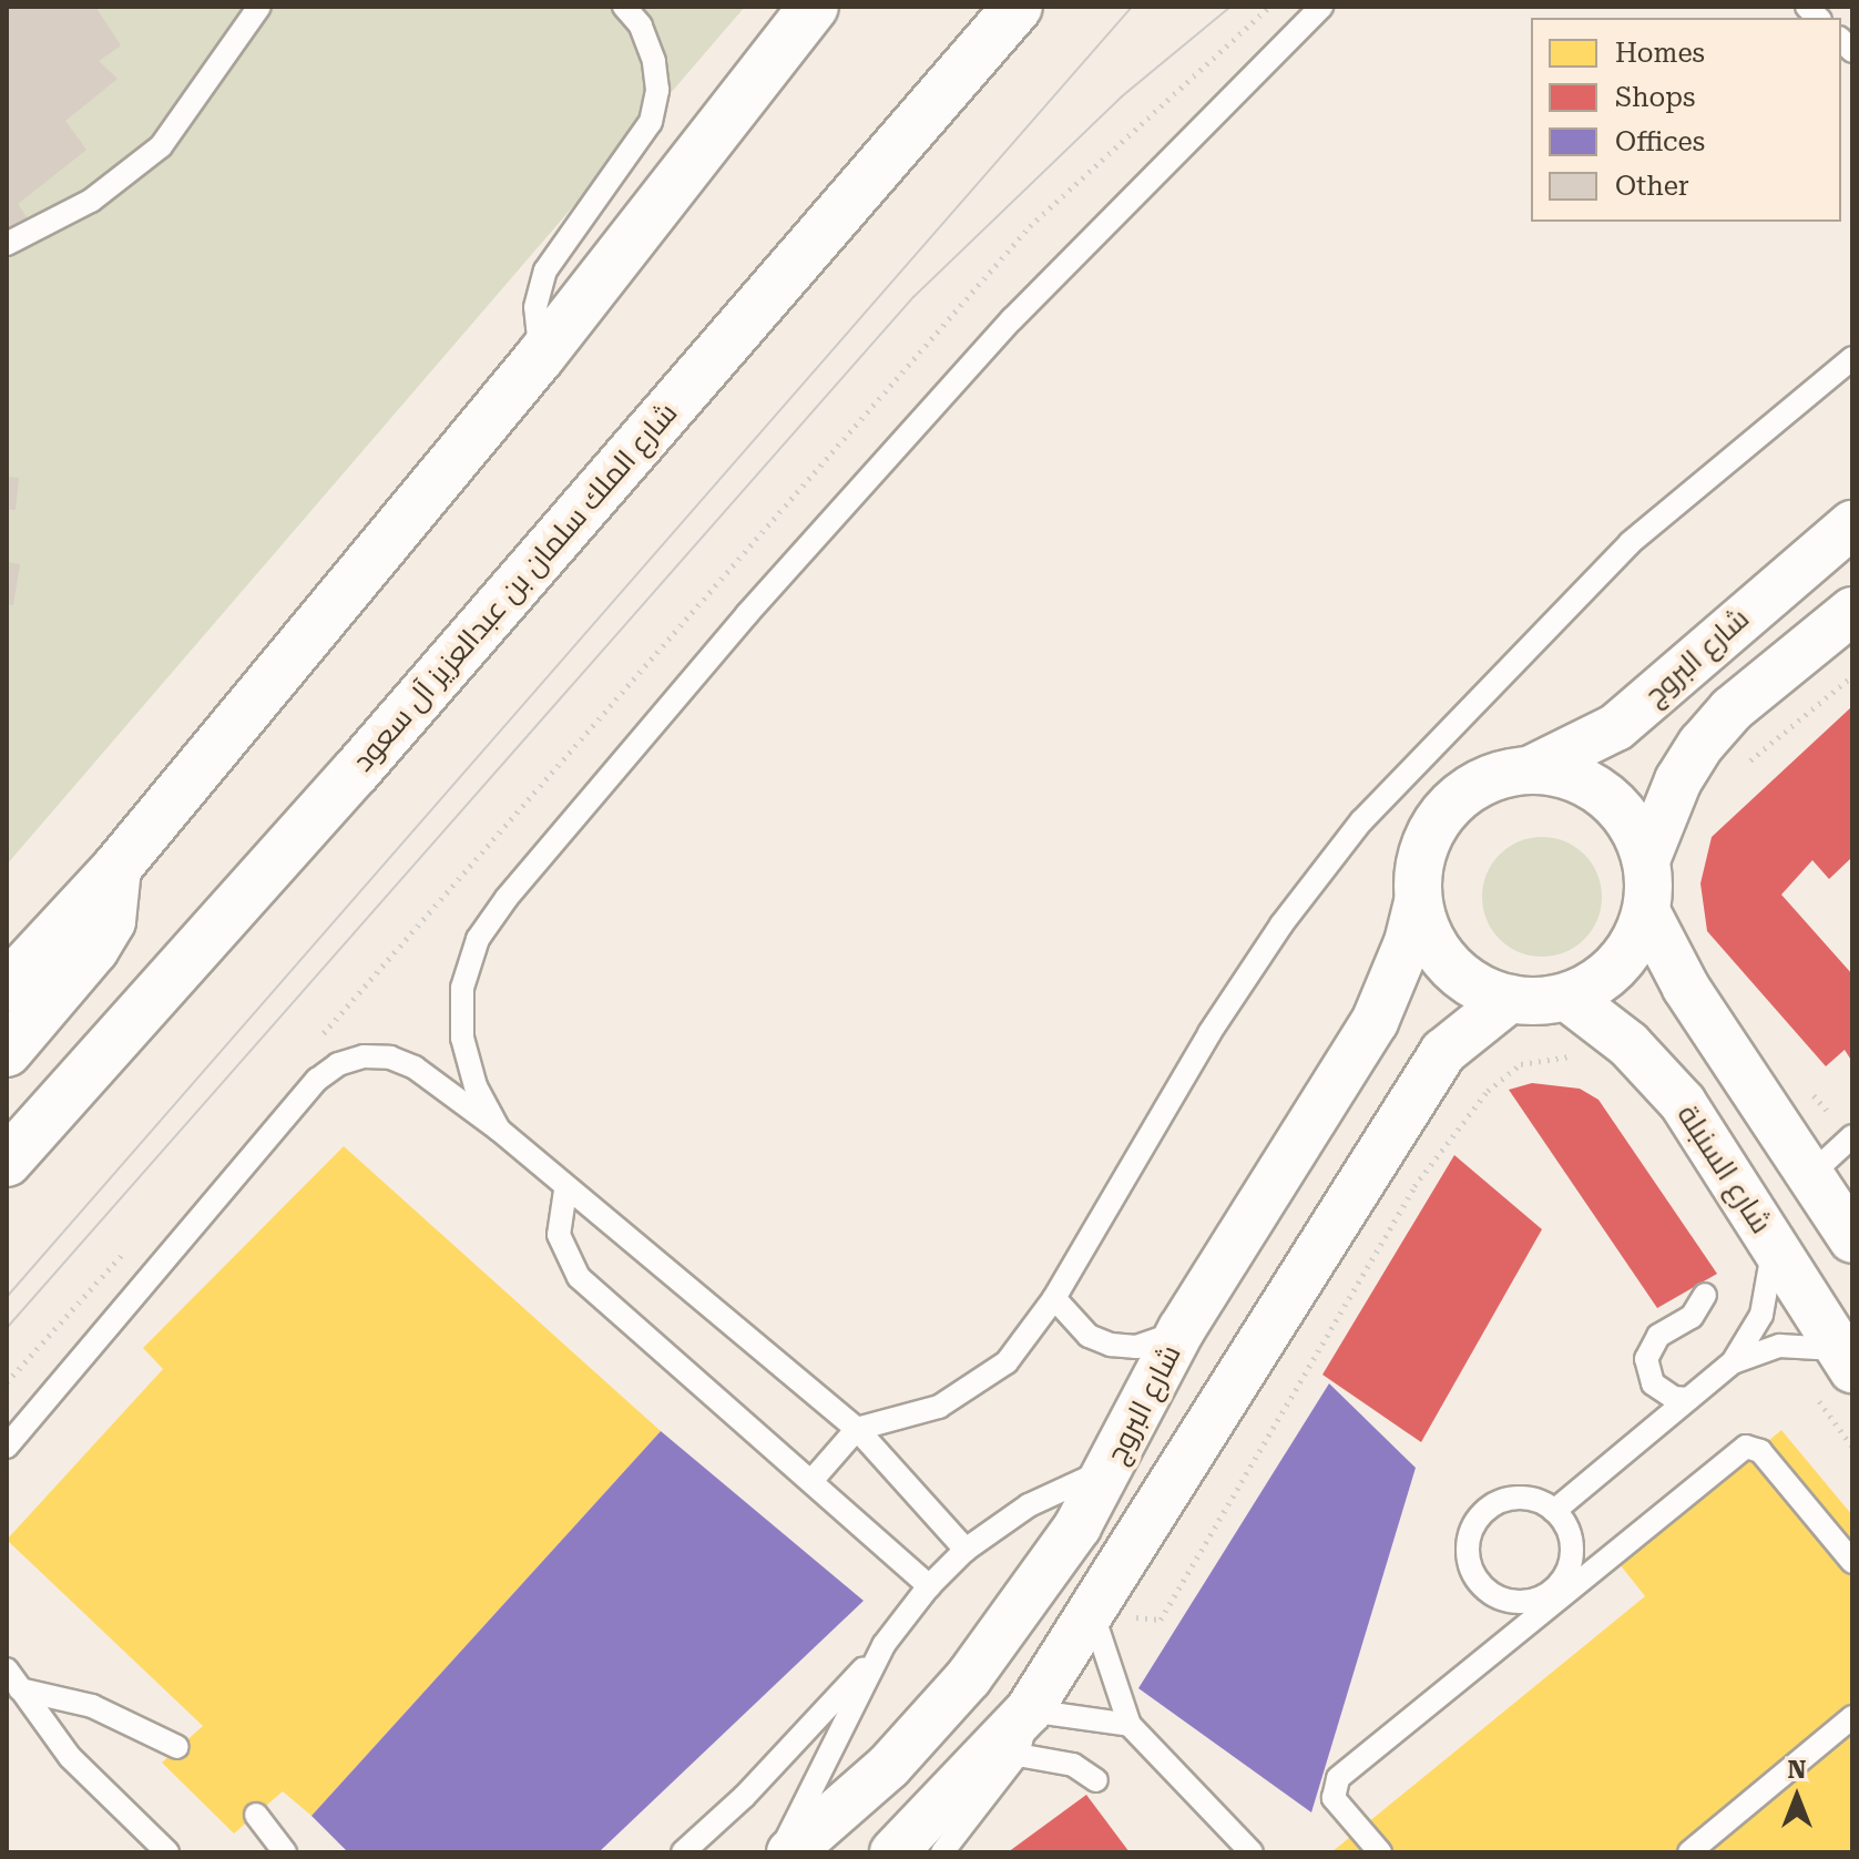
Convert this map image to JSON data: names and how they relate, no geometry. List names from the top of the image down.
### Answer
{
  "streets": {
    "main road": ["شارع الملك سلمان بن عبدالعزيز آل سعود"],
    "street": ["شارع البروج", "شارع السنبلة"]
  },
  "crossings": [
    ["شارع البروج", "شارع السنبلة"]
  ],
  "legend": [
    "Homes",
    "Shops",
    "Offices",
    "Other"
  ],
  "north": "top"
}
